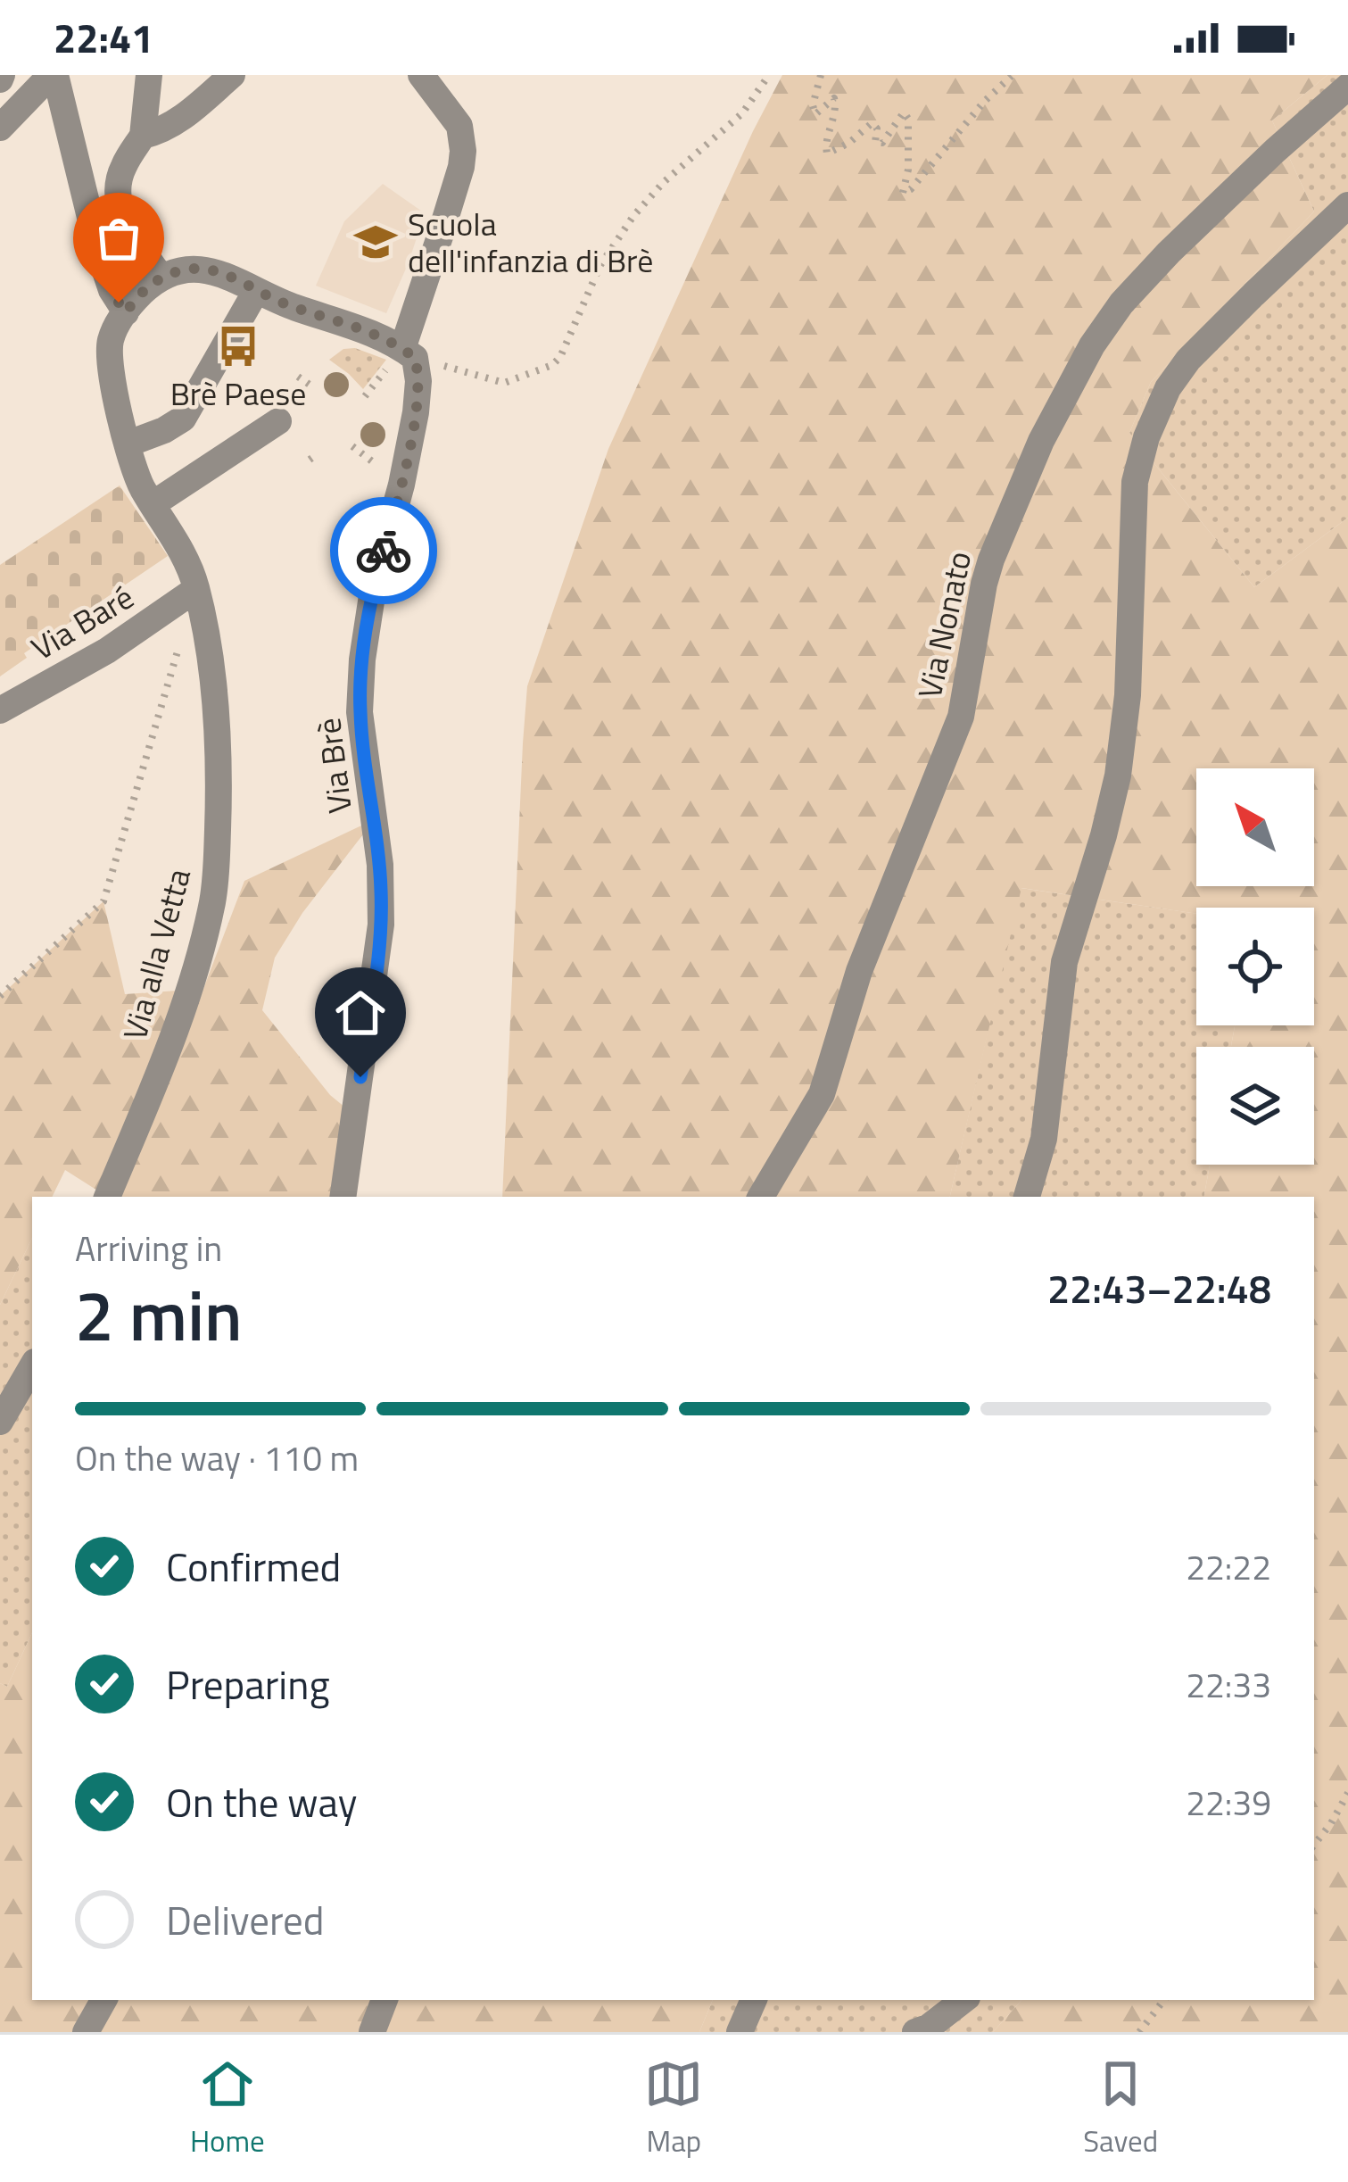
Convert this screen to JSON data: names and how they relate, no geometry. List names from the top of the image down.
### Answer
{
  "streets": {
    "street": [
      "Via Baré",
      "Via Nonato",
      "Via Brè",
      "Via alla Vetta"
    ]
  },
  "crossings": [
    ["Via Baré", "Via alla Vetta"]
  ],
  "places": {
    "school or university": ["Scuola dell'infanzia di Brè"],
    "bus stop": ["Brè Paese"]
  },
  "north": "top left",
  "page": {
    "status": "22:41",
    "heading": ["2 min", "Arriving in", "22:43–22:48"],
    "bar": "On the way · 110 m",
    "list": [
      ["Confirmed", "22:22"],
      ["Preparing", "22:33"],
      ["On the way", "22:39"],
      "Delivered"
    ],
    "tabs": ["Home", "Map", "Saved"]
  }
}
